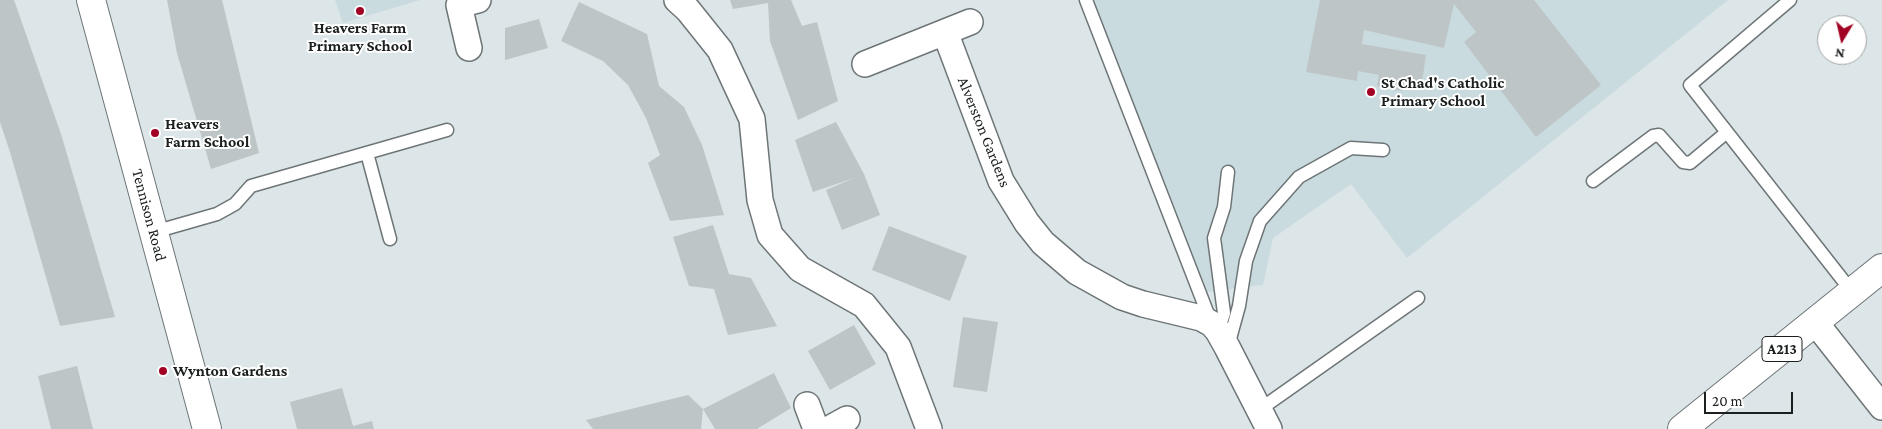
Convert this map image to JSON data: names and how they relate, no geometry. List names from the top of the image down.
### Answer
{
  "streets": {
    "street": ["Alverston Gardens", "Tennison Road", "A213"]
  },
  "places": [
    "Heavers Farm Primary School",
    "St Chad's Catholic Primary School",
    "Heavers Farm School",
    "Wynton Gardens"
  ],
  "scale_bar": "20 m",
  "north": "bottom"
}
